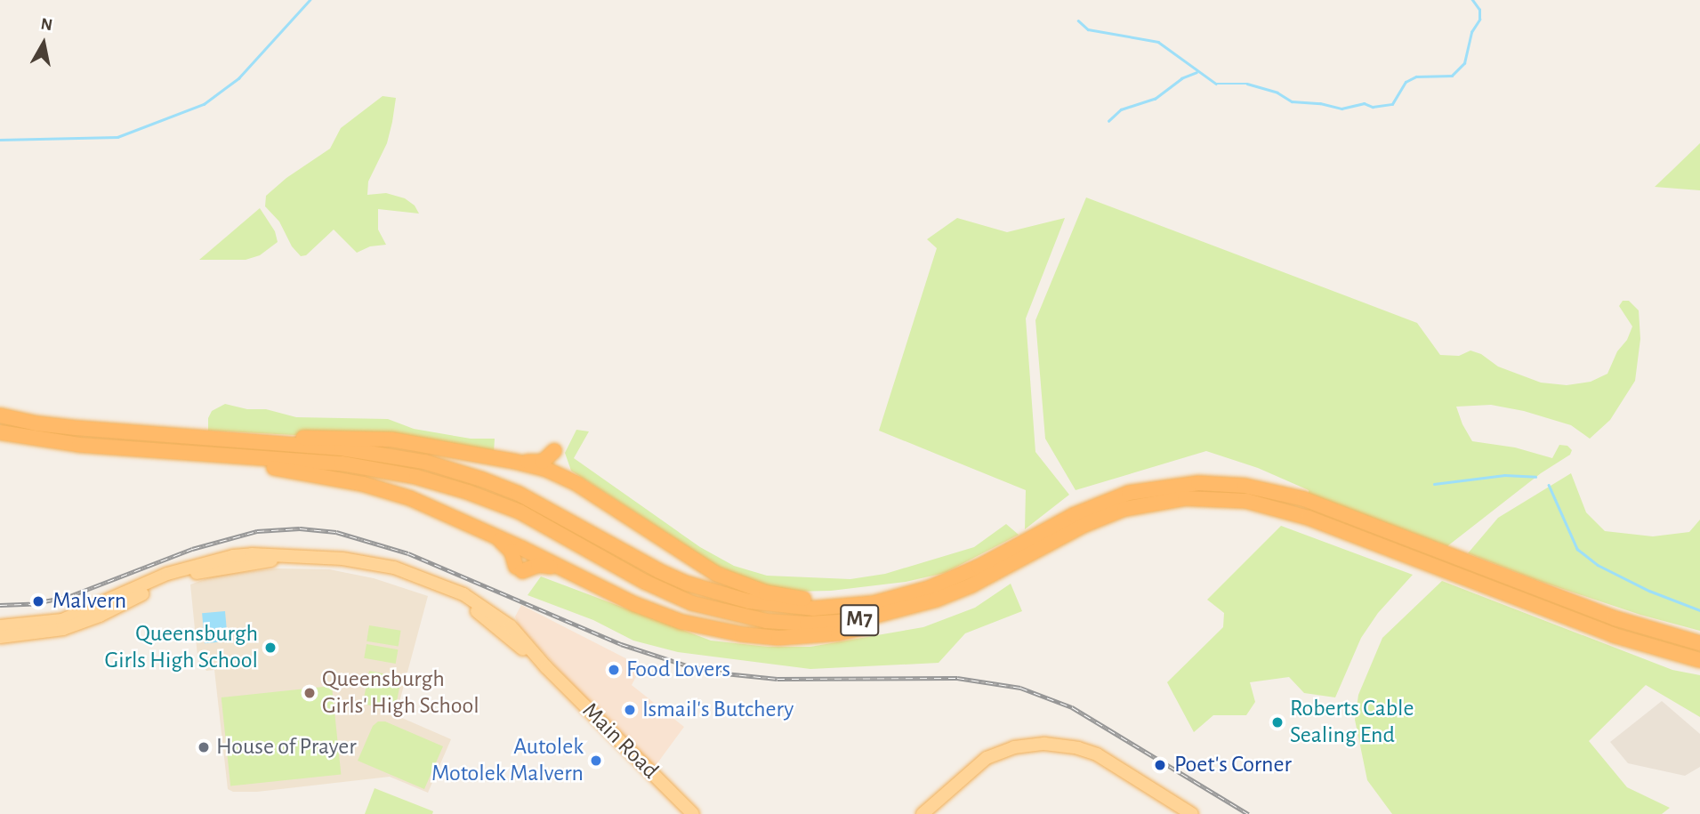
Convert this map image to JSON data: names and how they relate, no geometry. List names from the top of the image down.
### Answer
{
  "streets": {
    "highway": ["M7"],
    "main road": ["Main Road"]
  },
  "places": [
    "Malvern",
    "Queensburgh Girls High School",
    "Food Lovers",
    "Queensburgh Girls' High School",
    "Ismail's Butchery",
    "Roberts Cable Sealing End",
    "House of Prayer",
    "Autolek Motolek Malvern",
    "Poet's Corner"
  ],
  "north": "top"
}
